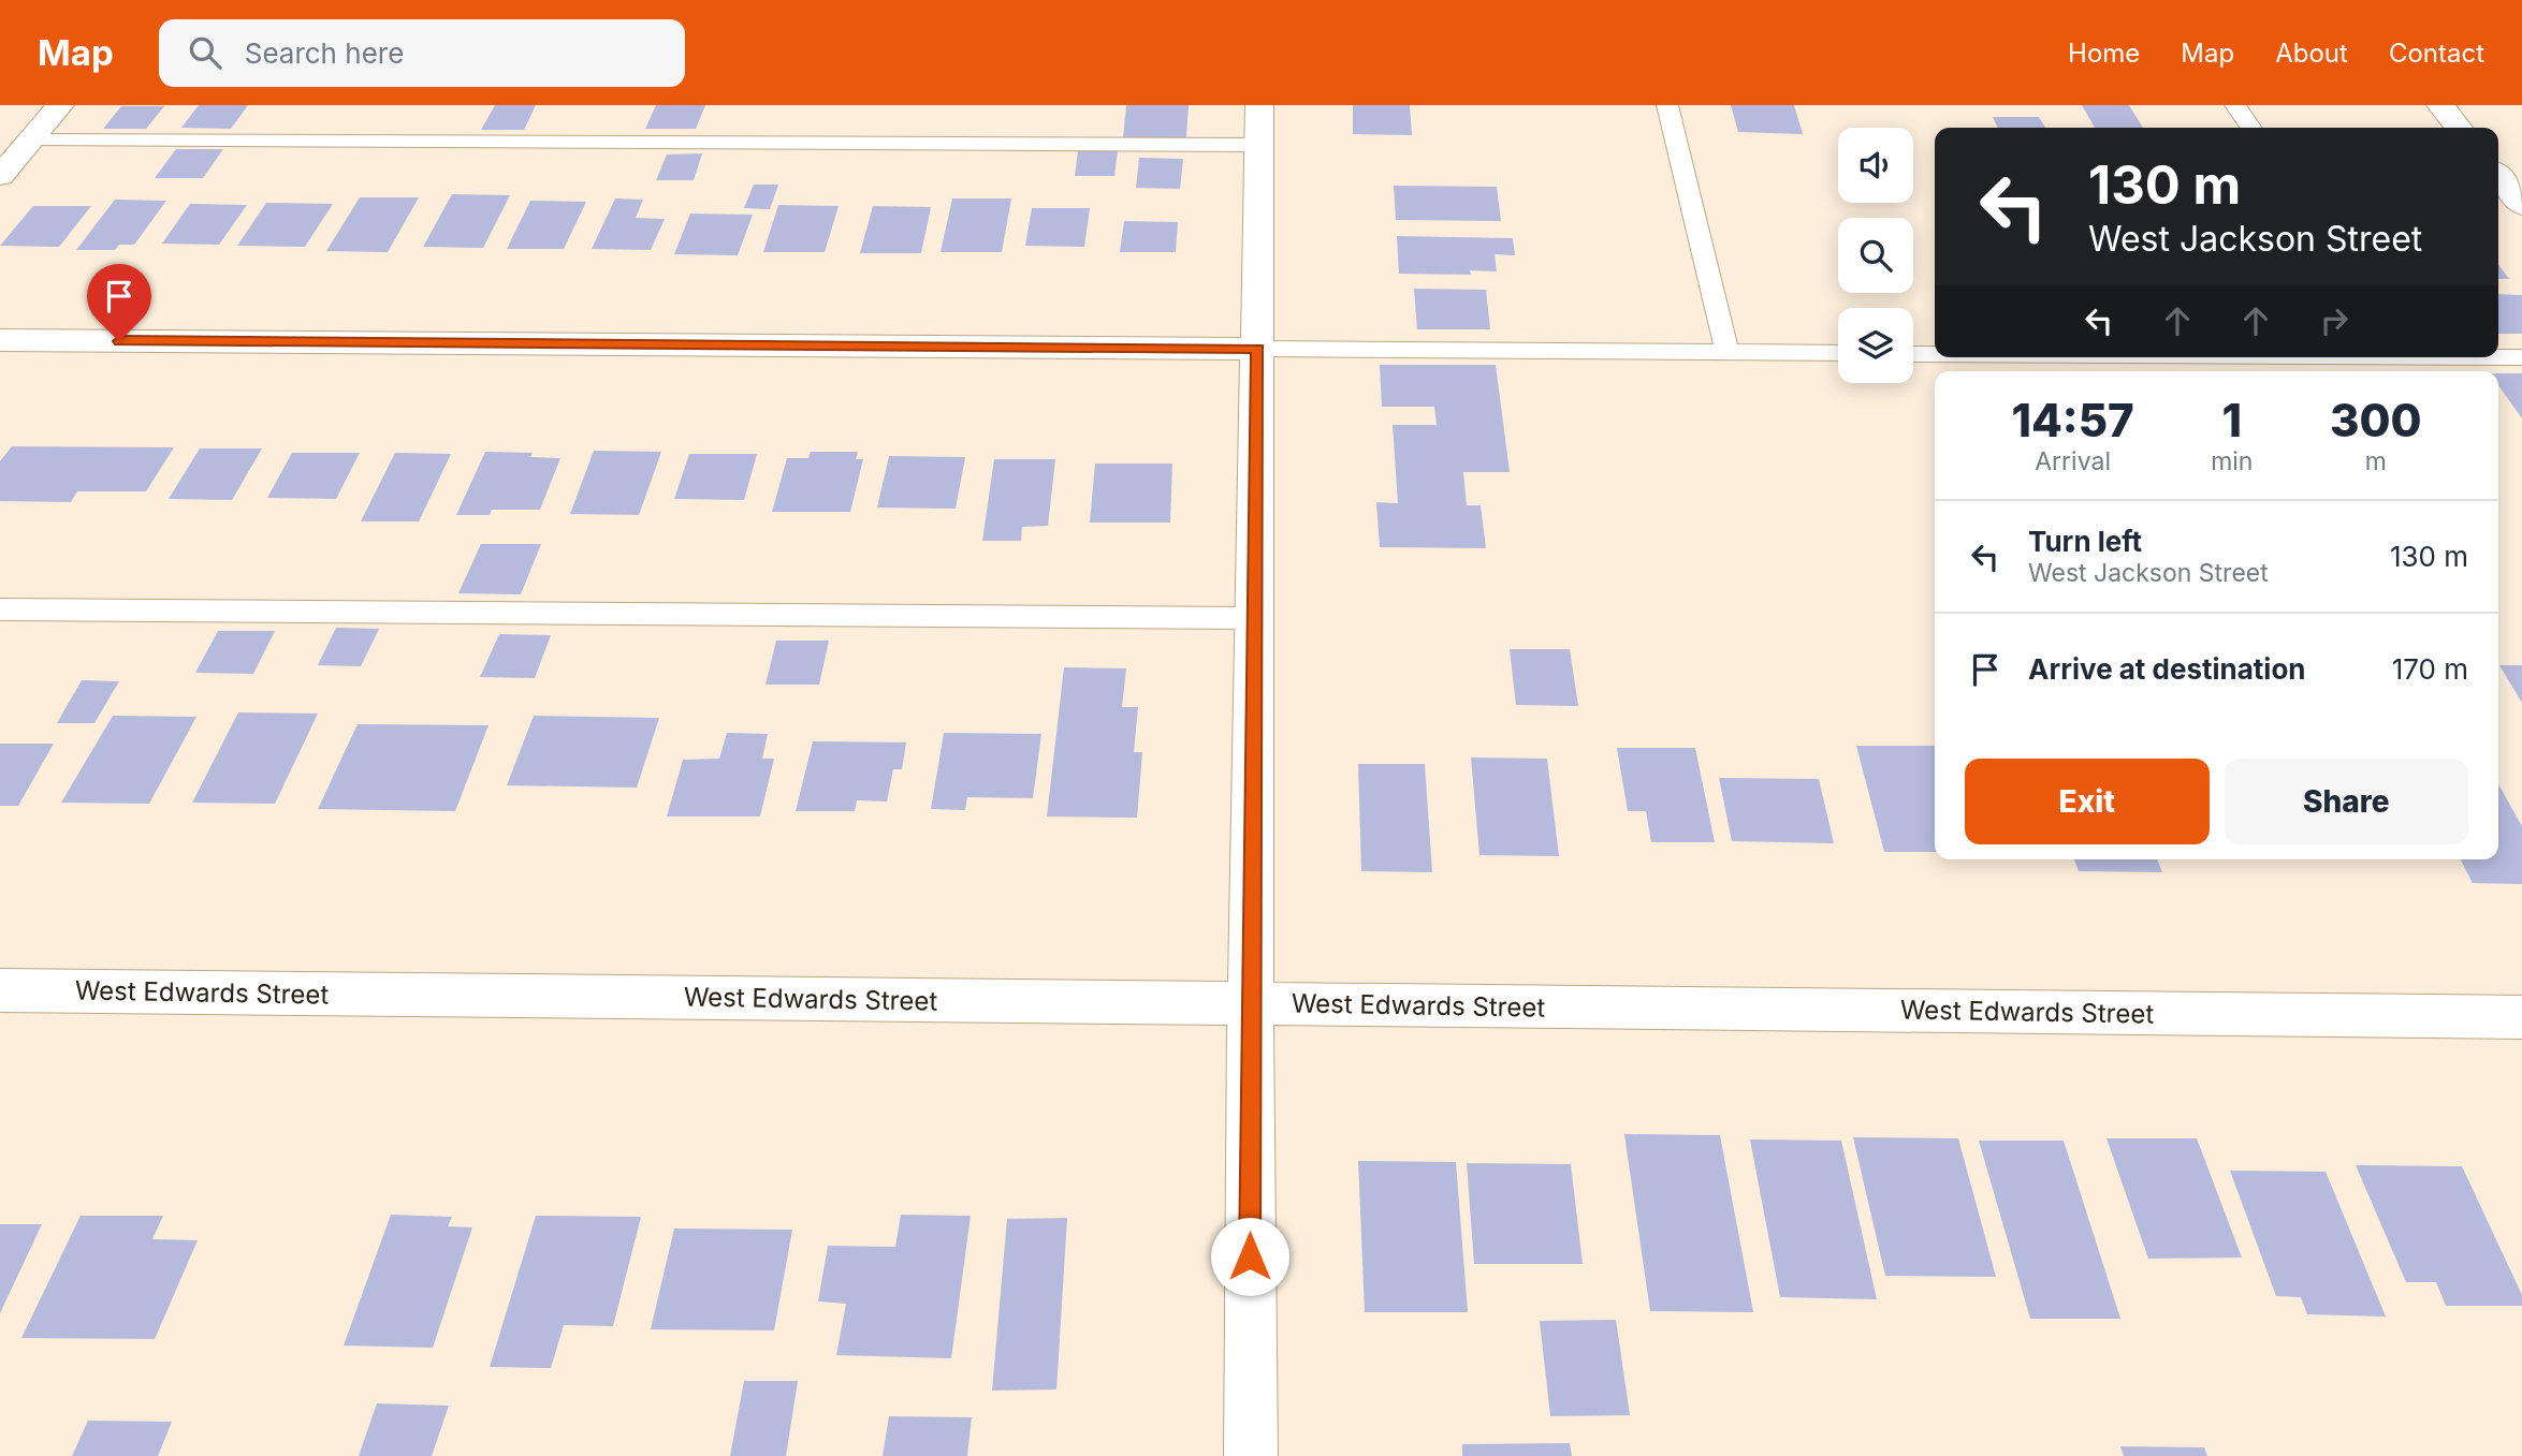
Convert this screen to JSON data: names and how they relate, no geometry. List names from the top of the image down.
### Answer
{
  "streets": {
    "street": ["West Edwards Street"]
  },
  "page": {
    "header": "Map",
    "search": "Search here",
    "nav": [
      "Home",
      "Map",
      "About",
      "Contact"
    ],
    "turn": ["130 m", "West Jackson Street"],
    "eta": [
      "14:57",
      "Arrival",
      "1",
      "min",
      "300",
      "m"
    ],
    "list": [
      {
        "name": "Turn left",
        "note": "West Jackson Street",
        "value": "130 m"
      },
      {
        "name": "Arrive at destination",
        "value": "170 m"
      }
    ],
    "buttons": ["Exit", "Share"]
  }
}
